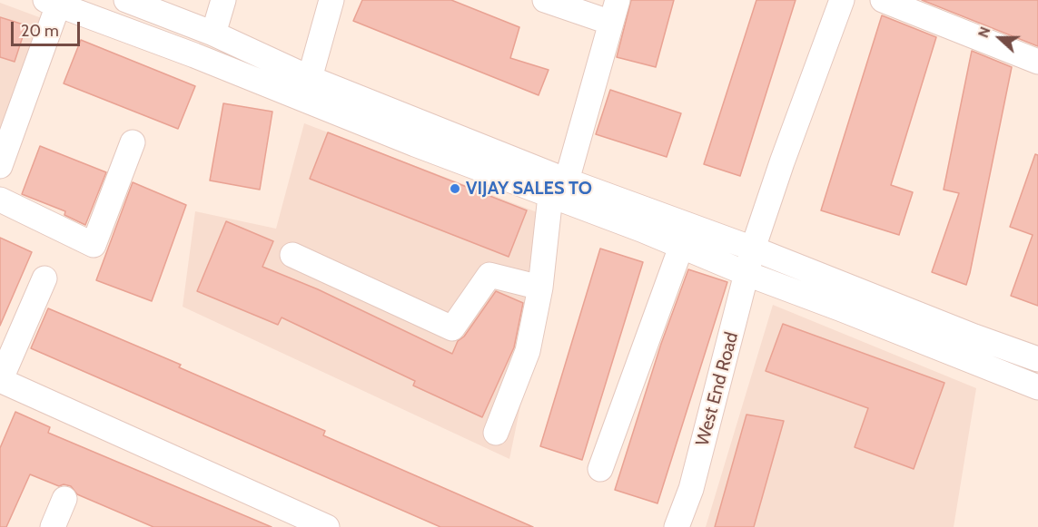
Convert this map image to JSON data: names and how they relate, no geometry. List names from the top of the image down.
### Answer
{
  "streets": {
    "street": ["West End Road"]
  },
  "places": ["VIJAY SALES TO"],
  "scale_bar": "20 m",
  "north": "left"
}
